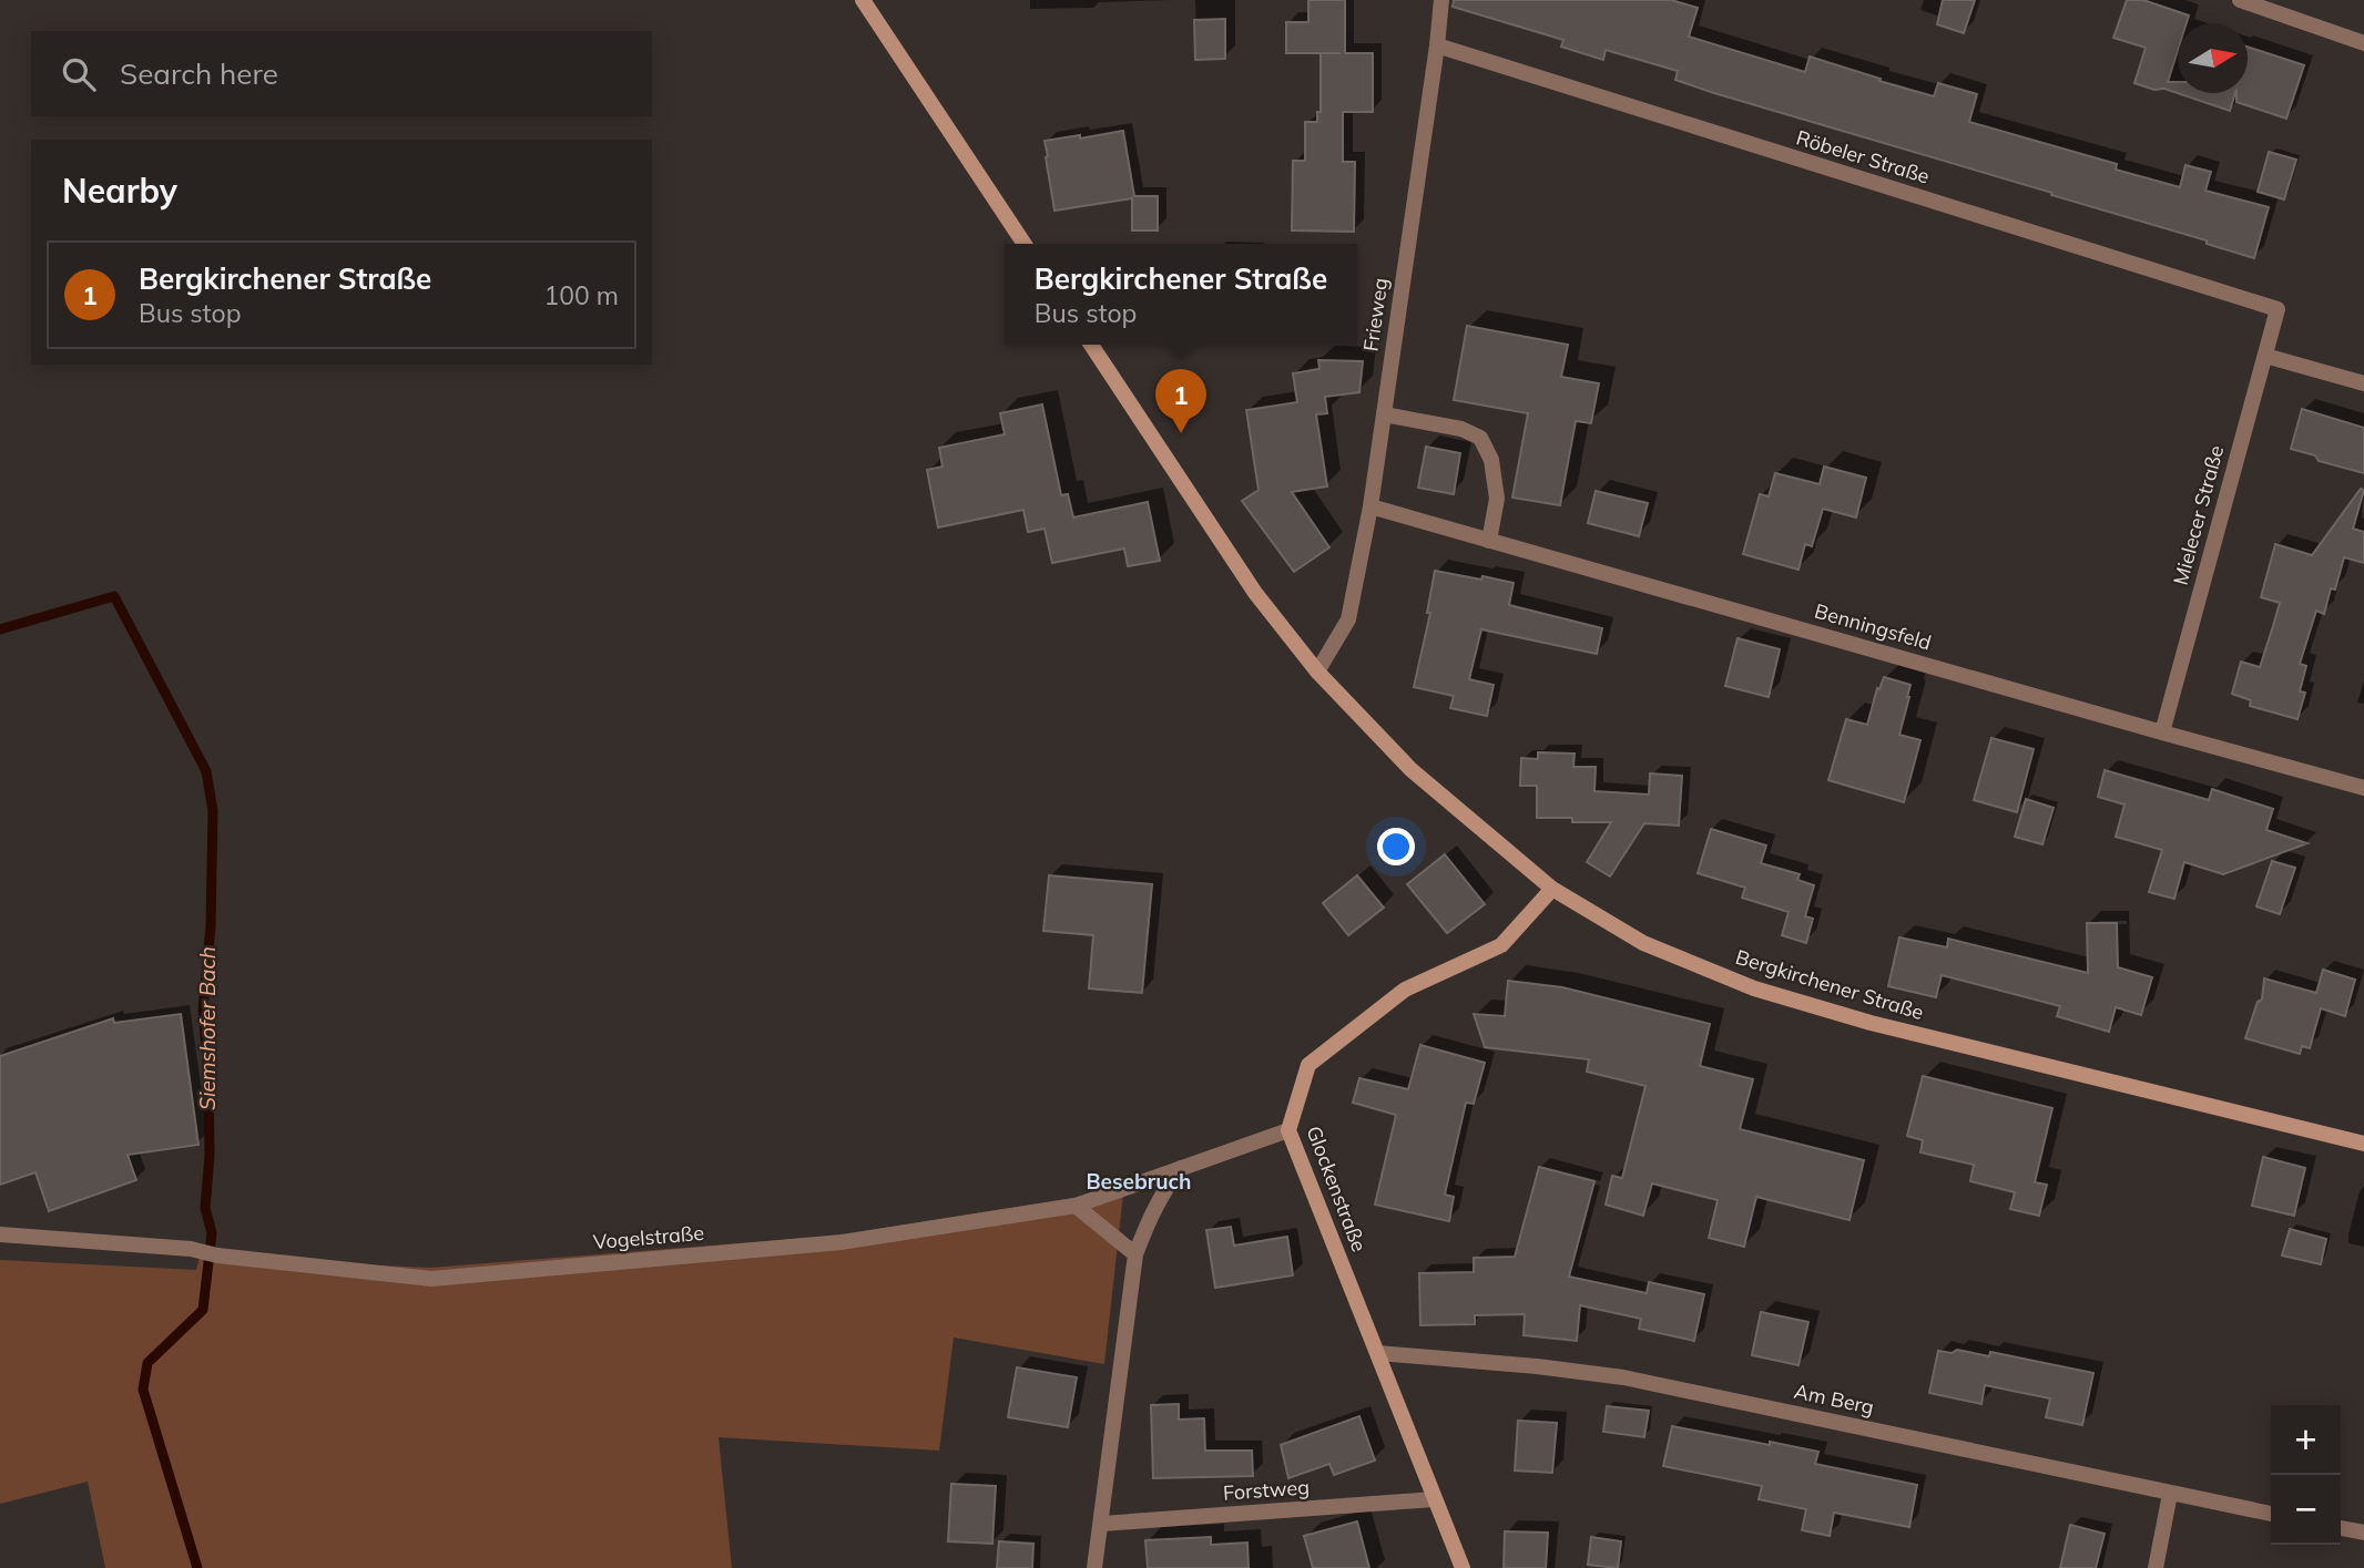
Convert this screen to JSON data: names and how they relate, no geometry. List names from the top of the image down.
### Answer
{
  "streets": {
    "street": [
      "Röbeler Straße",
      "Frieweg",
      "Mielecer Straße",
      "Benningsfeld",
      "Bergkirchener Straße",
      "Glockenstraße",
      "Vogelstraße",
      "Am Berg",
      "Forstweg"
    ]
  },
  "crossings": [
    ["Röbeler Straße", "Frieweg"],
    ["Röbeler Straße", "Mielecer Straße"],
    ["Frieweg", "Benningsfeld"],
    ["Frieweg", "Bergkirchener Straße"],
    ["Mielecer Straße", "Benningsfeld"],
    ["Bergkirchener Straße", "Glockenstraße"],
    ["Glockenstraße", "Vogelstraße"],
    ["Glockenstraße", "Am Berg"],
    ["Glockenstraße", "Forstweg"]
  ],
  "districts": ["Besebruch"],
  "water": ["Siemshofer Bach"],
  "north": "right",
  "page": {
    "search": "Search here",
    "heading": "Nearby",
    "list": [
      {
        "mark": "1",
        "name": "Bergkirchener Straße",
        "note": "Bus stop",
        "value": "100 m"
      }
    ],
    "popup": ["Bergkirchener Straße", "Bus stop"],
    "pins": "1",
    "map_buttons": ["+", "−"]
  }
}
